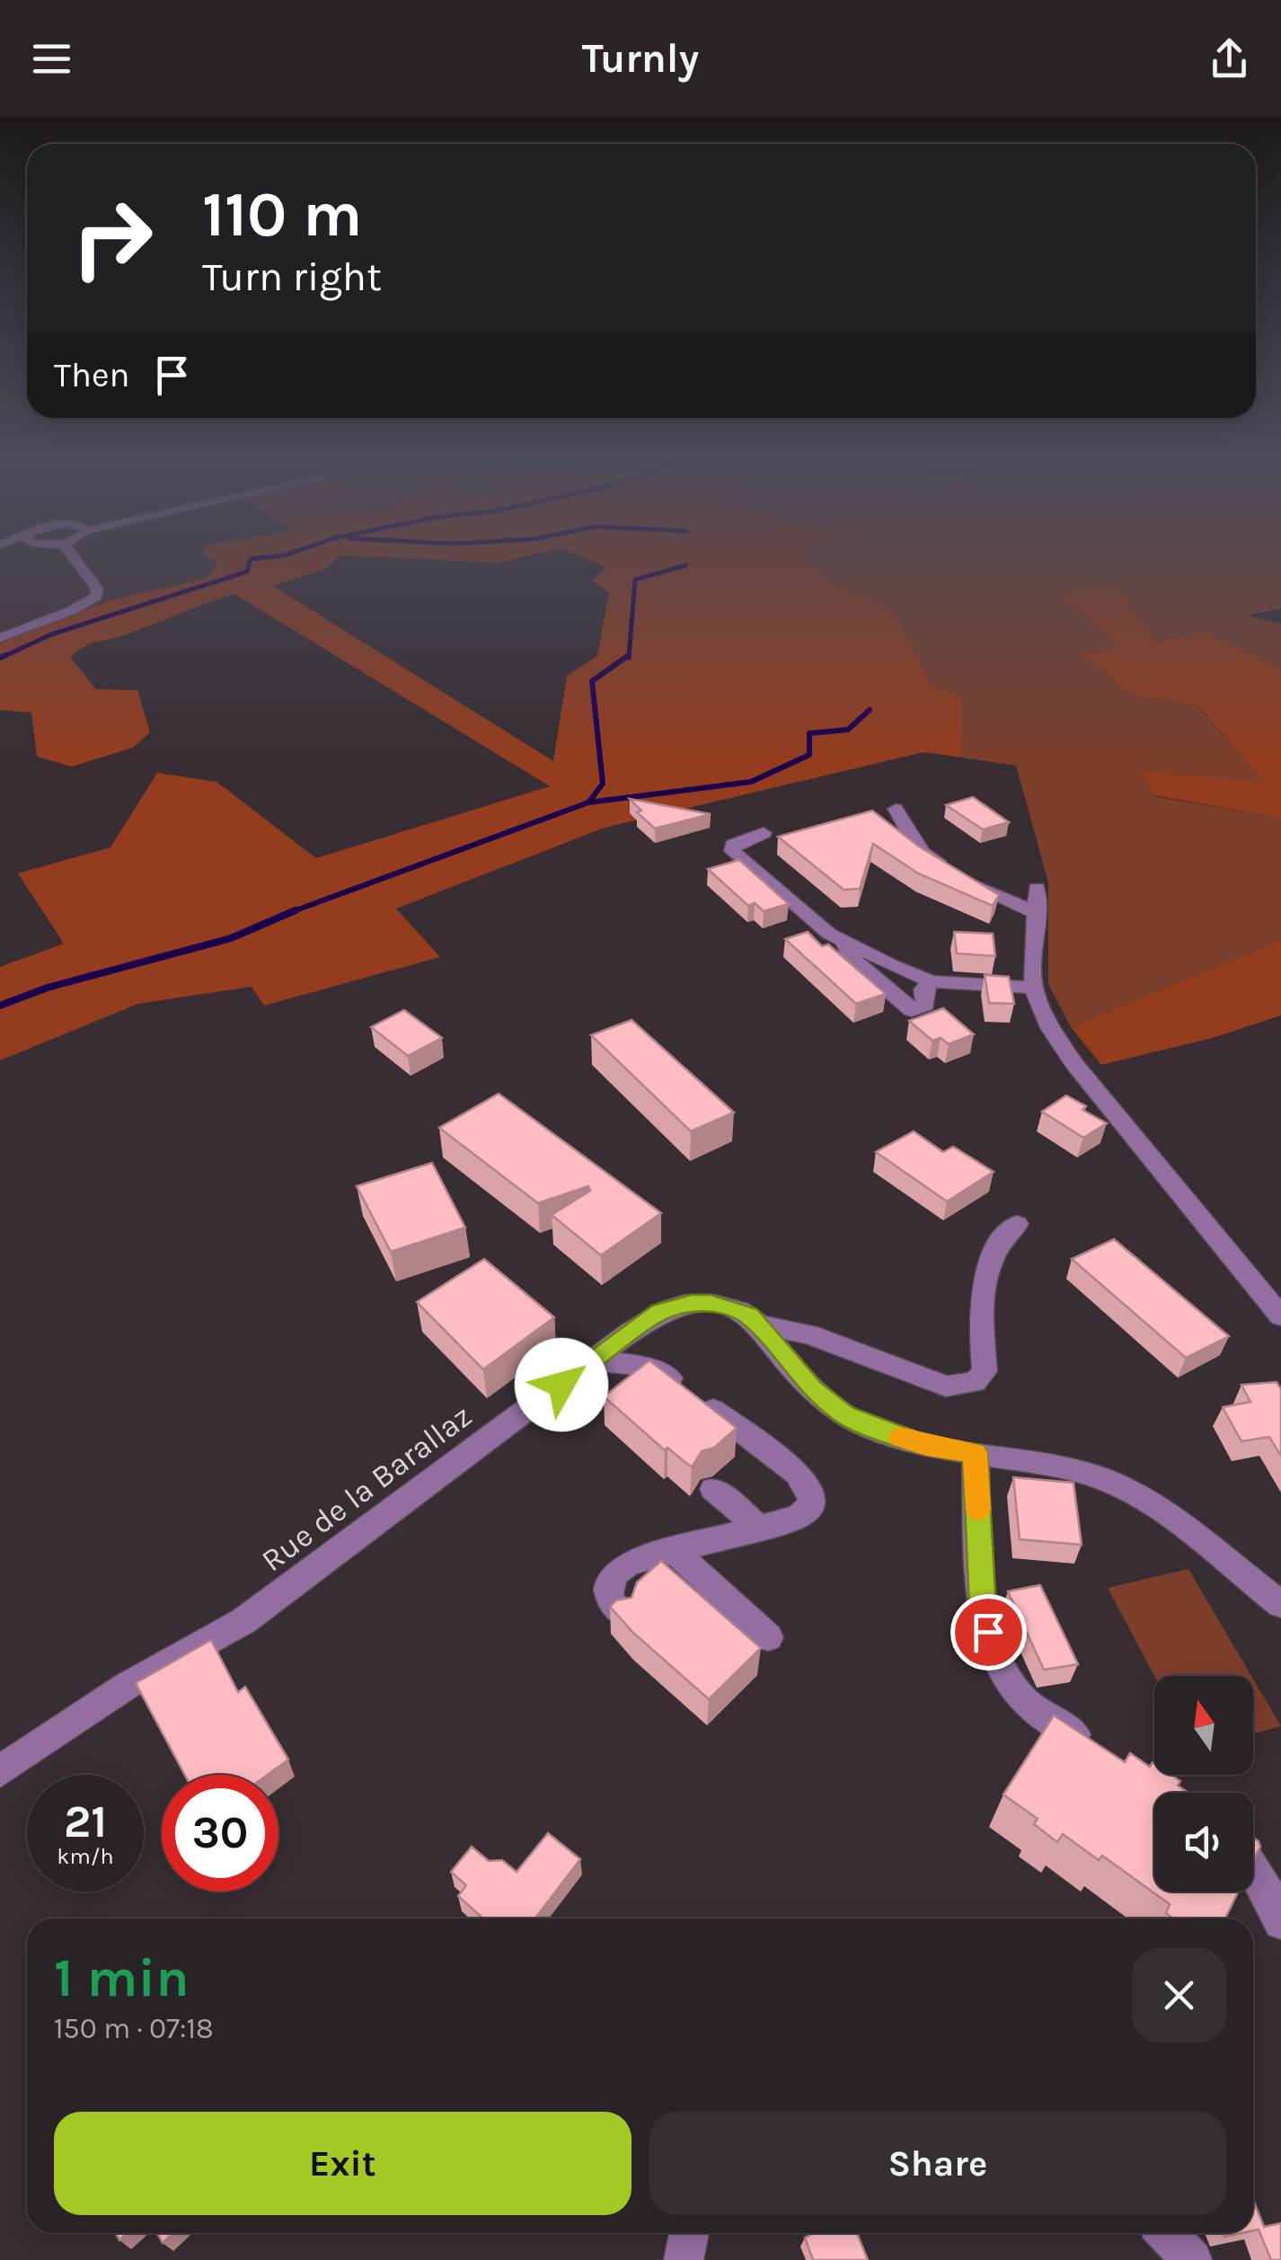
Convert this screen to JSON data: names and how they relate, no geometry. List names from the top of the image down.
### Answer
{
  "streets": {
    "street": ["Rue de la Barallaz"]
  },
  "north": "top",
  "page": {
    "header": "Turnly",
    "turn": ["110 m", "Turn right"],
    "then": "Then",
    "speed": "21 km/h",
    "limit": "30",
    "heading": ["1 min", "150 m · 07:18"],
    "buttons": ["Exit", "Share"]
  }
}
